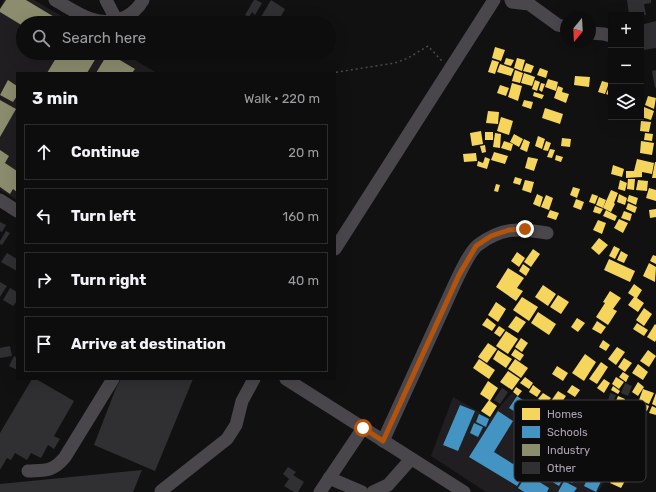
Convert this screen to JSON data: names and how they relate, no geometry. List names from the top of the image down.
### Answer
{
  "legend": [
    "Homes",
    "Schools",
    "Industry",
    "Other"
  ],
  "north": "bottom",
  "page": {
    "map_buttons": ["+", "−"],
    "search": "Search here",
    "heading": ["3 min", "Walk · 220 m"],
    "list": [
      ["Continue", "20 m"],
      ["Turn left", "160 m"],
      ["Turn right", "40 m"],
      "Arrive at destination"
    ]
  }
}
